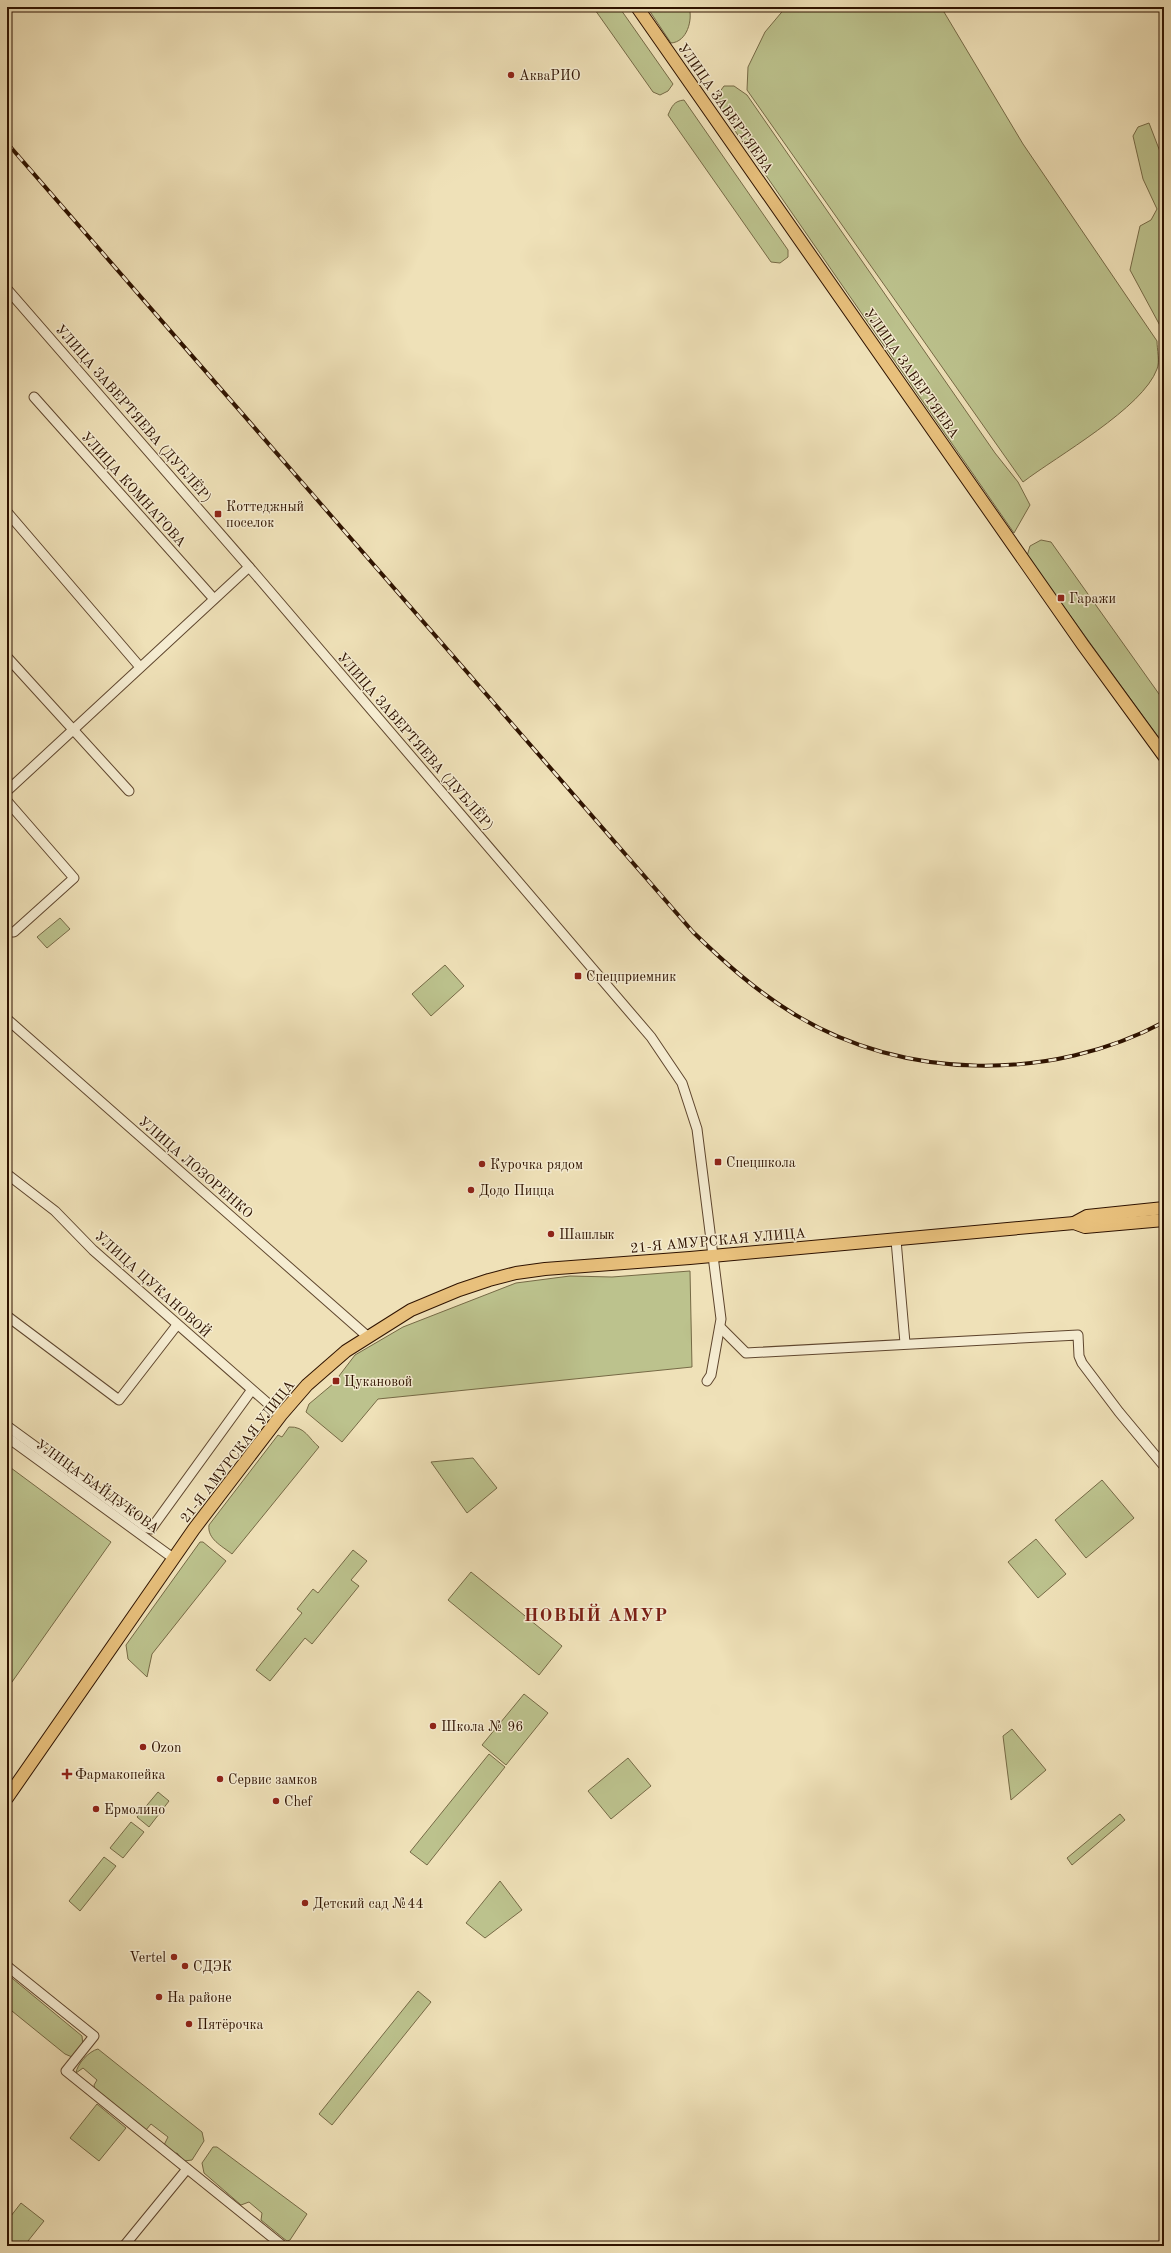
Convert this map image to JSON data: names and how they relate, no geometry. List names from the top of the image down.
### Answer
{
  "streets": {
    "main road": ["УЛИЦА ЗАВЕРТЯЕВА", "21-Я АМУРСКАЯ УЛИЦА"],
    "street": [
      "УЛИЦА ЗАВЕРТЯЕВА (ДУБЛЁР)",
      "УЛИЦА КОМНАТОВА",
      "УЛИЦА ЛОЗОРЕНКО",
      "УЛИЦА ЦУКАНОВОЙ",
      "УЛИЦА БАЙДУКОВА"
    ]
  },
  "crossings": [
    ["УЛИЦА ЗАВЕРТЯЕВА (ДУБЛЁР)", "21-Я АМУРСКАЯ УЛИЦА"],
    ["УЛИЦА ЛОЗОРЕНКО", "21-Я АМУРСКАЯ УЛИЦА"],
    ["21-Я АМУРСКАЯ УЛИЦА", "УЛИЦА ЦУКАНОВОЙ"],
    ["21-Я АМУРСКАЯ УЛИЦА", "УЛИЦА БАЙДУКОВА"],
    ["УЛИЦА ЦУКАНОВОЙ", "УЛИЦА БАЙДУКОВА"]
  ],
  "districts": ["НОВЫЙ АМУР"],
  "places": {
    "other": [
      "АкваРИО",
      "Курочка рядом",
      "Додо Пицца",
      "Шашлык",
      "Школа № 96",
      "Ozon",
      "Сервис замков",
      "Chef",
      "Ермолино",
      "Детский сад №44",
      "Vertel",
      "СДЭК",
      "На районе",
      "Пятёрочка"
    ],
    "transit": [
      "Коттеджный поселок",
      "Гаражи",
      "Спецприемник",
      "Спецшкола",
      "Цукановой"
    ],
    "health": ["Фармакопейка"]
  }
}
